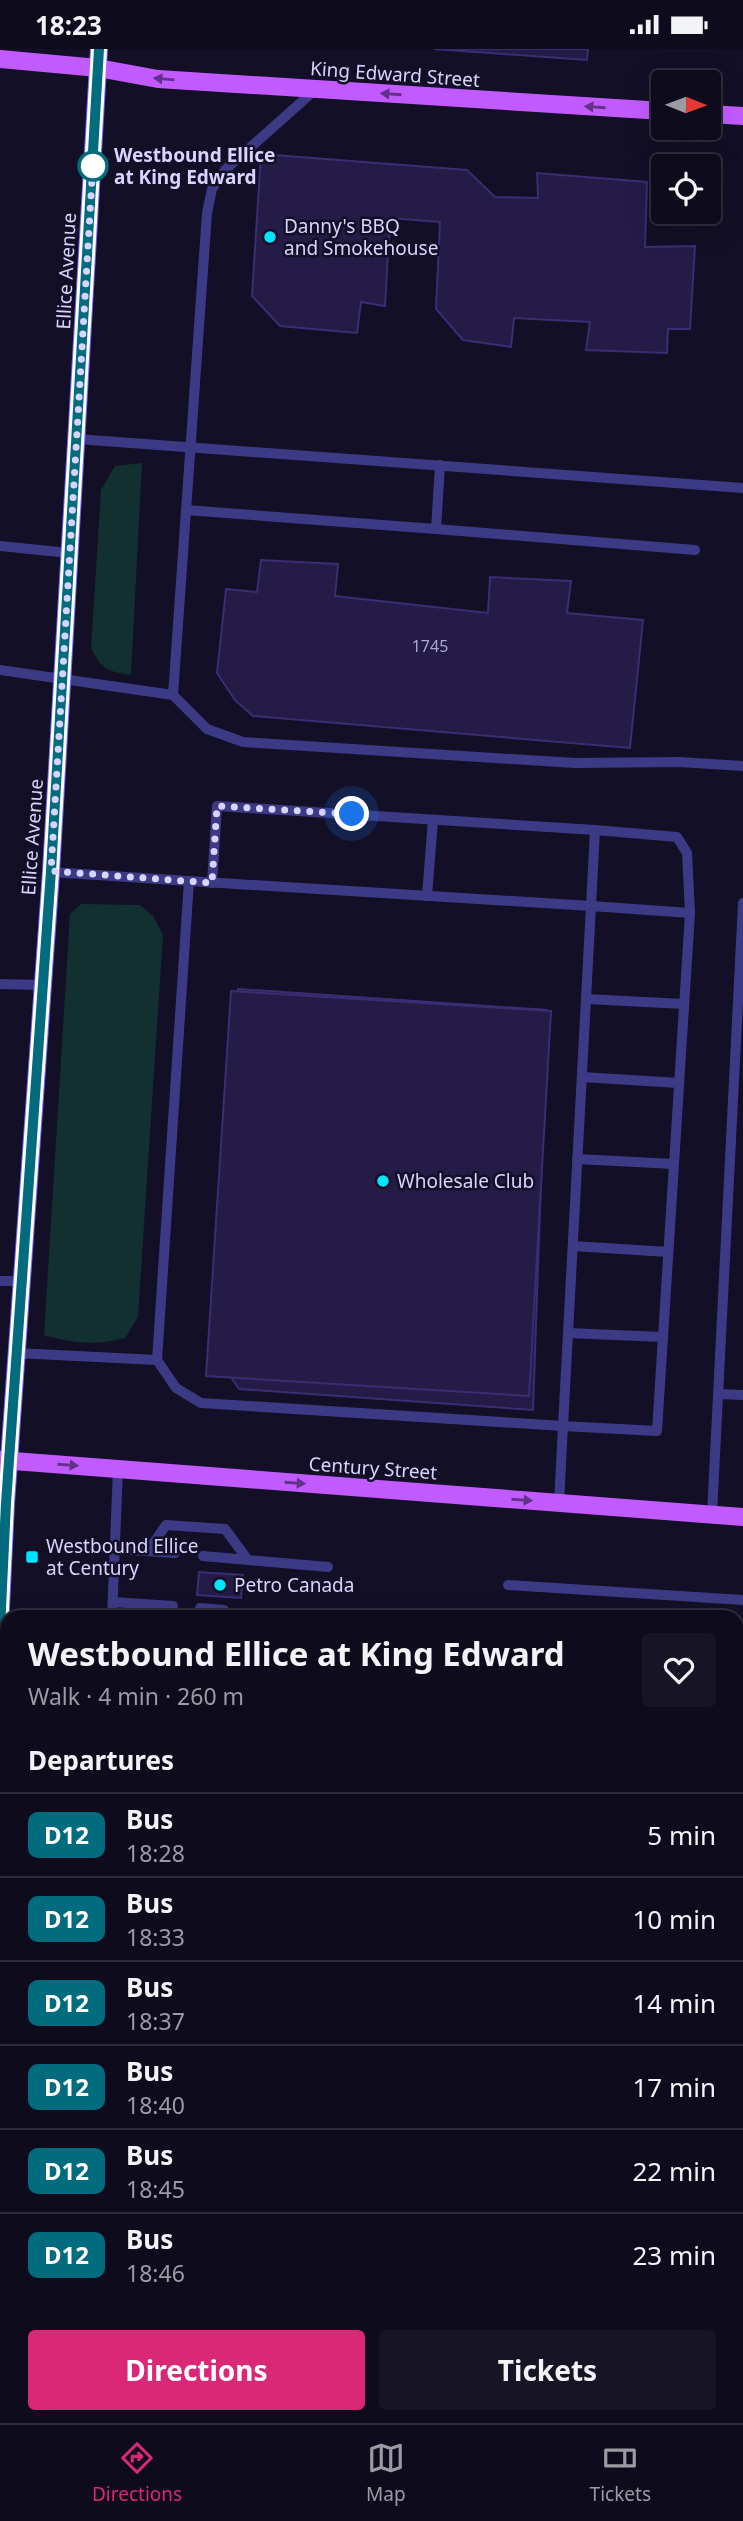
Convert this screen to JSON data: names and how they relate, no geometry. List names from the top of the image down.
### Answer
{
  "streets": {
    "main road": ["King Edward Street", "Ellice Avenue", "Century Street"]
  },
  "crossings": [
    ["King Edward Street", "Ellice Avenue"],
    ["Ellice Avenue", "Century Street"]
  ],
  "one_way": ["King Edward Street", "Century Street"],
  "places": {
    "other": [
      "Westbound Ellice at King Edward",
      "Danny's BBQ and Smokehouse",
      "Wholesale Club",
      "Petro Canada"
    ],
    "transit": ["Westbound Ellice at Century"]
  },
  "lines": ["bus line D12"],
  "house_numbers": ["1745"],
  "north": "right",
  "page": {
    "status": "18:23",
    "heading": [
      ["Westbound Ellice at King Edward", "Walk · 4 min · 260 m"],
      "Departures"
    ],
    "list": [
      {
        "mark": "D12",
        "name": "Bus",
        "note": "18:28",
        "value": "5 min"
      },
      {
        "mark": "D12",
        "name": "Bus",
        "note": "18:33",
        "value": "10 min"
      },
      {
        "mark": "D12",
        "name": "Bus",
        "note": "18:37",
        "value": "14 min"
      },
      {
        "mark": "D12",
        "name": "Bus",
        "note": "18:40",
        "value": "17 min"
      },
      {
        "mark": "D12",
        "name": "Bus",
        "note": "18:45",
        "value": "22 min"
      },
      {
        "mark": "D12",
        "name": "Bus",
        "note": "18:46",
        "value": "23 min"
      }
    ],
    "buttons": ["Directions", "Tickets"],
    "tabs": ["Directions", "Map", "Tickets"]
  }
}
